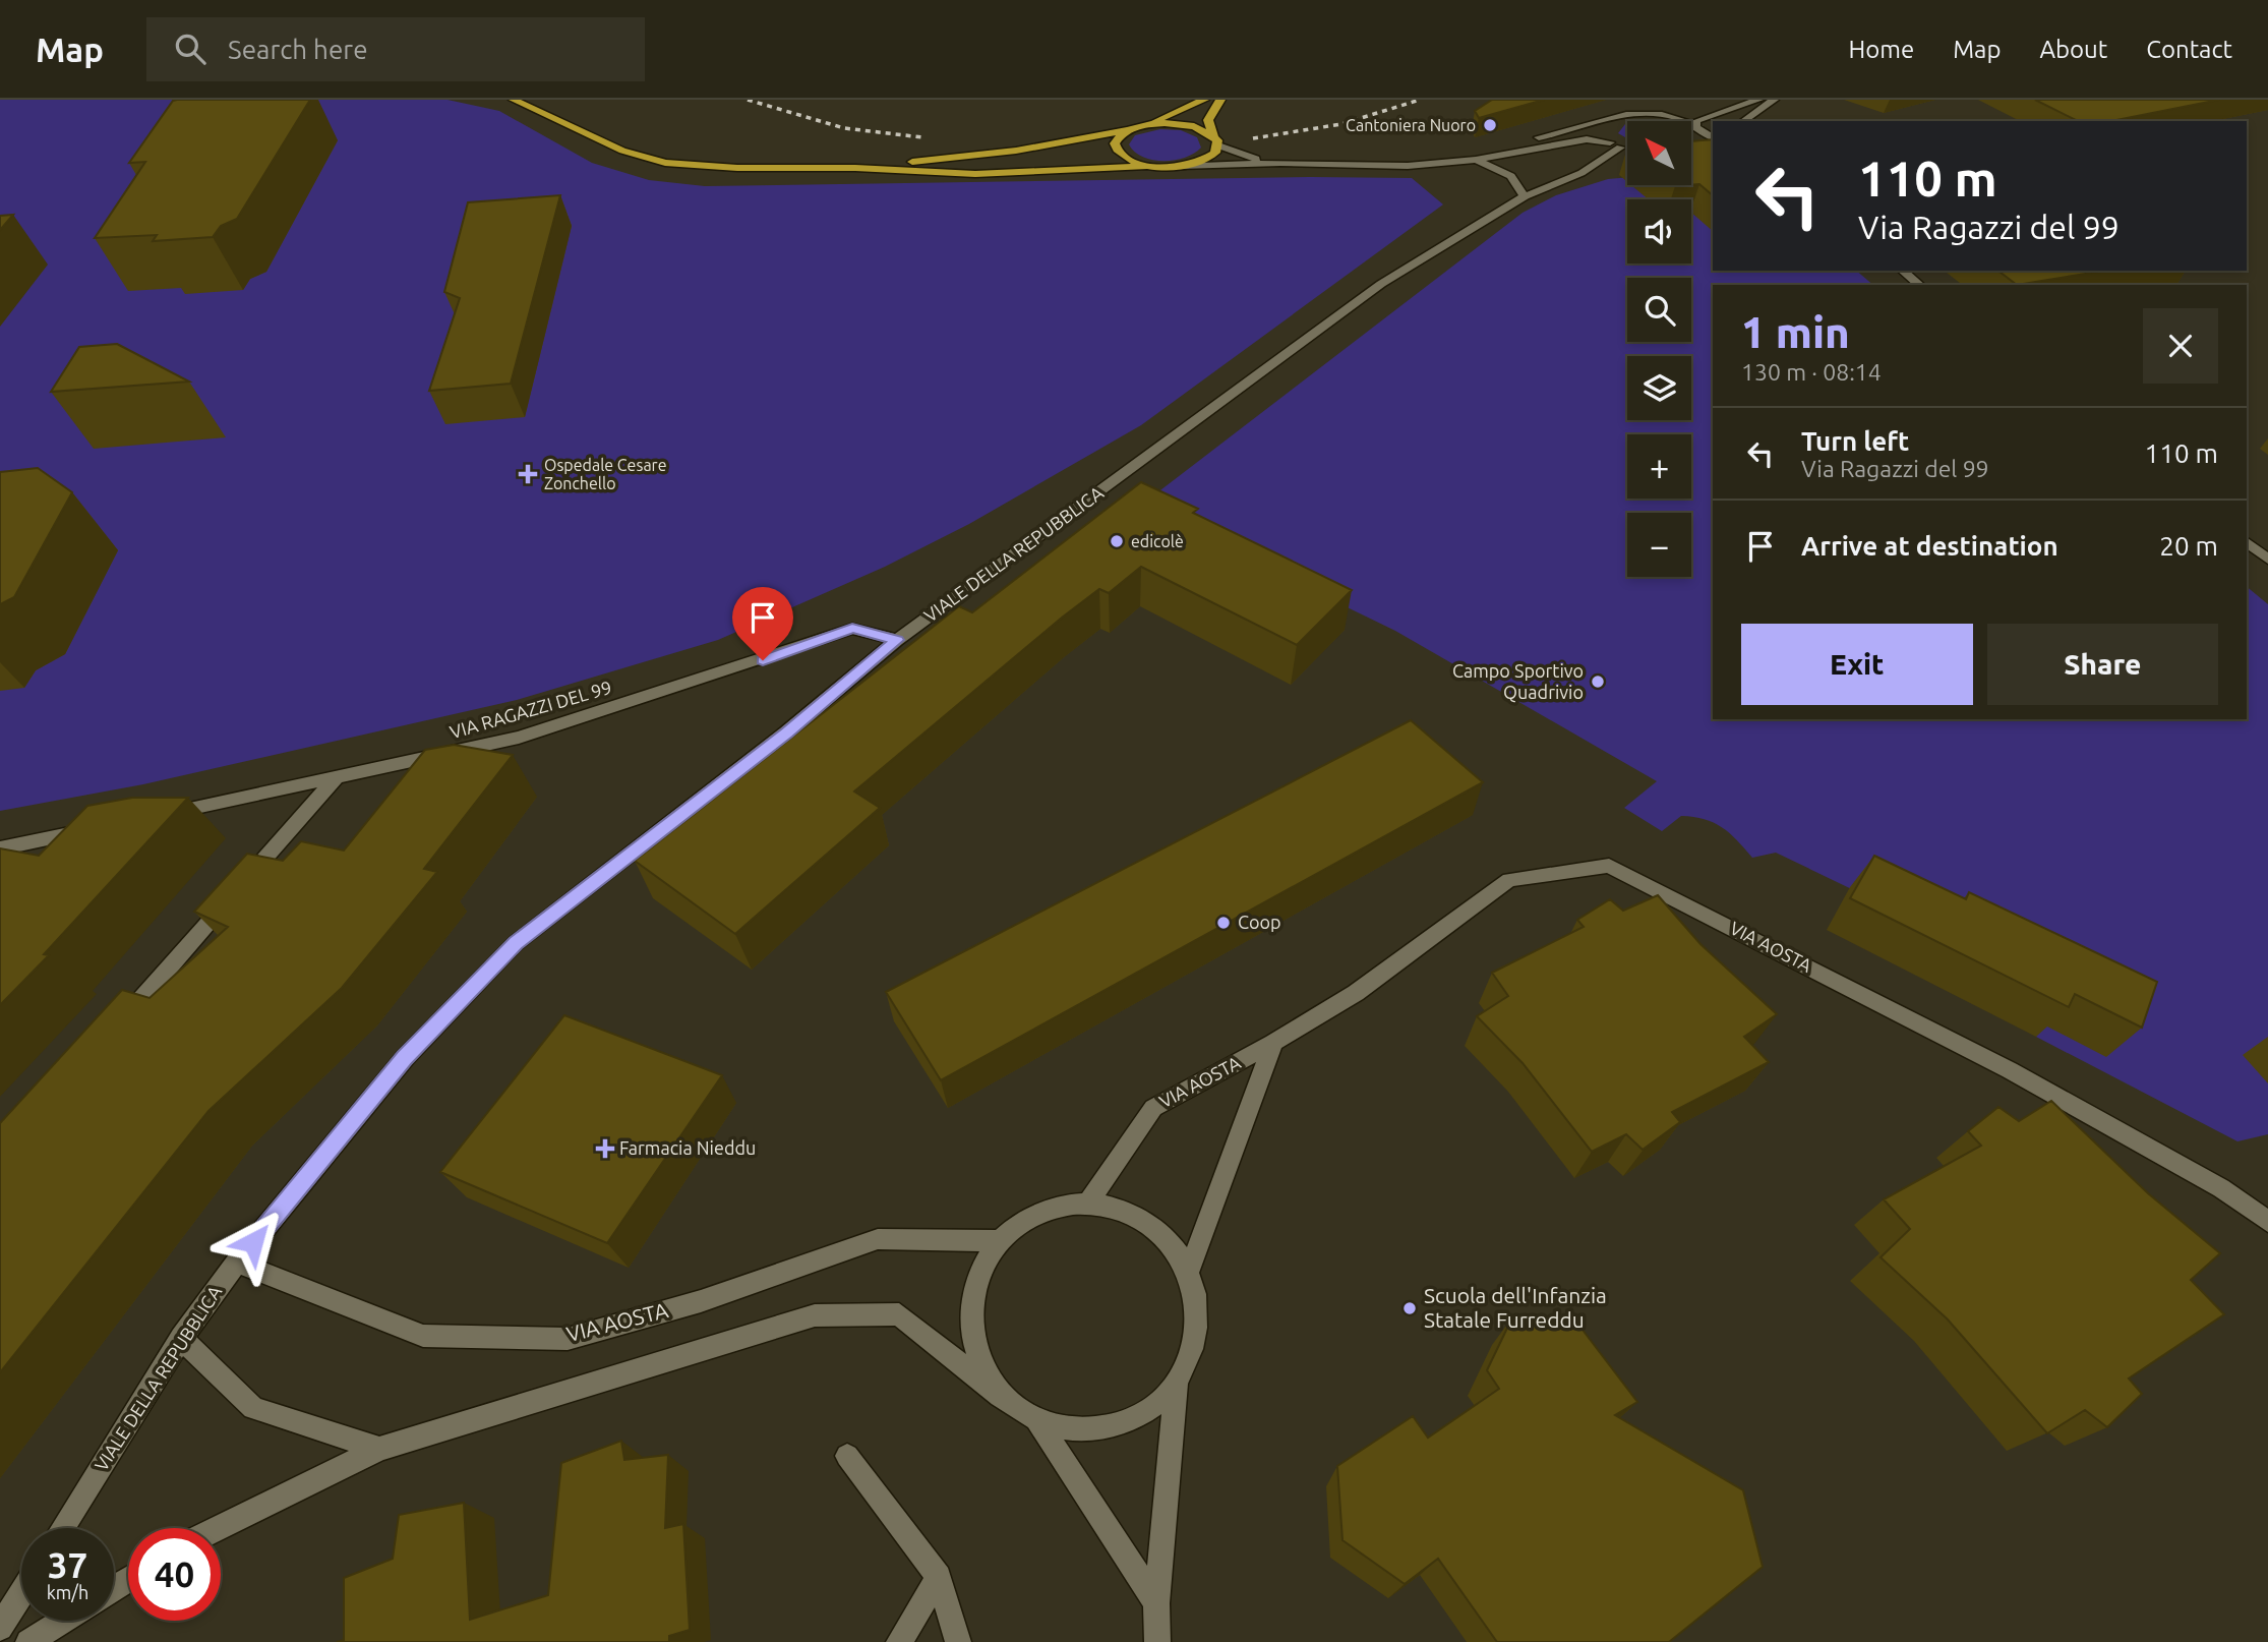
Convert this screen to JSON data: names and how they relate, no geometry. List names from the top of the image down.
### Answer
{
  "streets": {
    "street": ["VIALE DELLA REPUBBLICA", "VIA RAGAZZI DEL 99", "VIA AOSTA"]
  },
  "crossings": [
    ["VIALE DELLA REPUBBLICA", "VIA RAGAZZI DEL 99"],
    ["VIALE DELLA REPUBBLICA", "VIA AOSTA"]
  ],
  "places": {
    "other": [
      "Cantoniera Nuoro",
      "edicolè",
      "Campo Sportivo Quadrivio",
      "Coop",
      "Scuola dell'Infanzia Statale Furreddu"
    ],
    "health": ["Ospedale Cesare Zonchello", "Farmacia Nieddu"]
  },
  "north": "top left",
  "page": {
    "header": "Map",
    "search": "Search here",
    "nav": [
      "Home",
      "Map",
      "About",
      "Contact"
    ],
    "map_buttons": ["+", "−"],
    "turn": ["110 m", "Via Ragazzi del 99"],
    "heading": ["1 min", "130 m · 08:14"],
    "list": [
      {
        "name": "Turn left",
        "note": "Via Ragazzi del 99",
        "value": "110 m"
      },
      {
        "name": "Arrive at destination",
        "value": "20 m"
      }
    ],
    "buttons": ["Exit", "Share"],
    "speed": "37 km/h",
    "limit": "40"
  }
}
